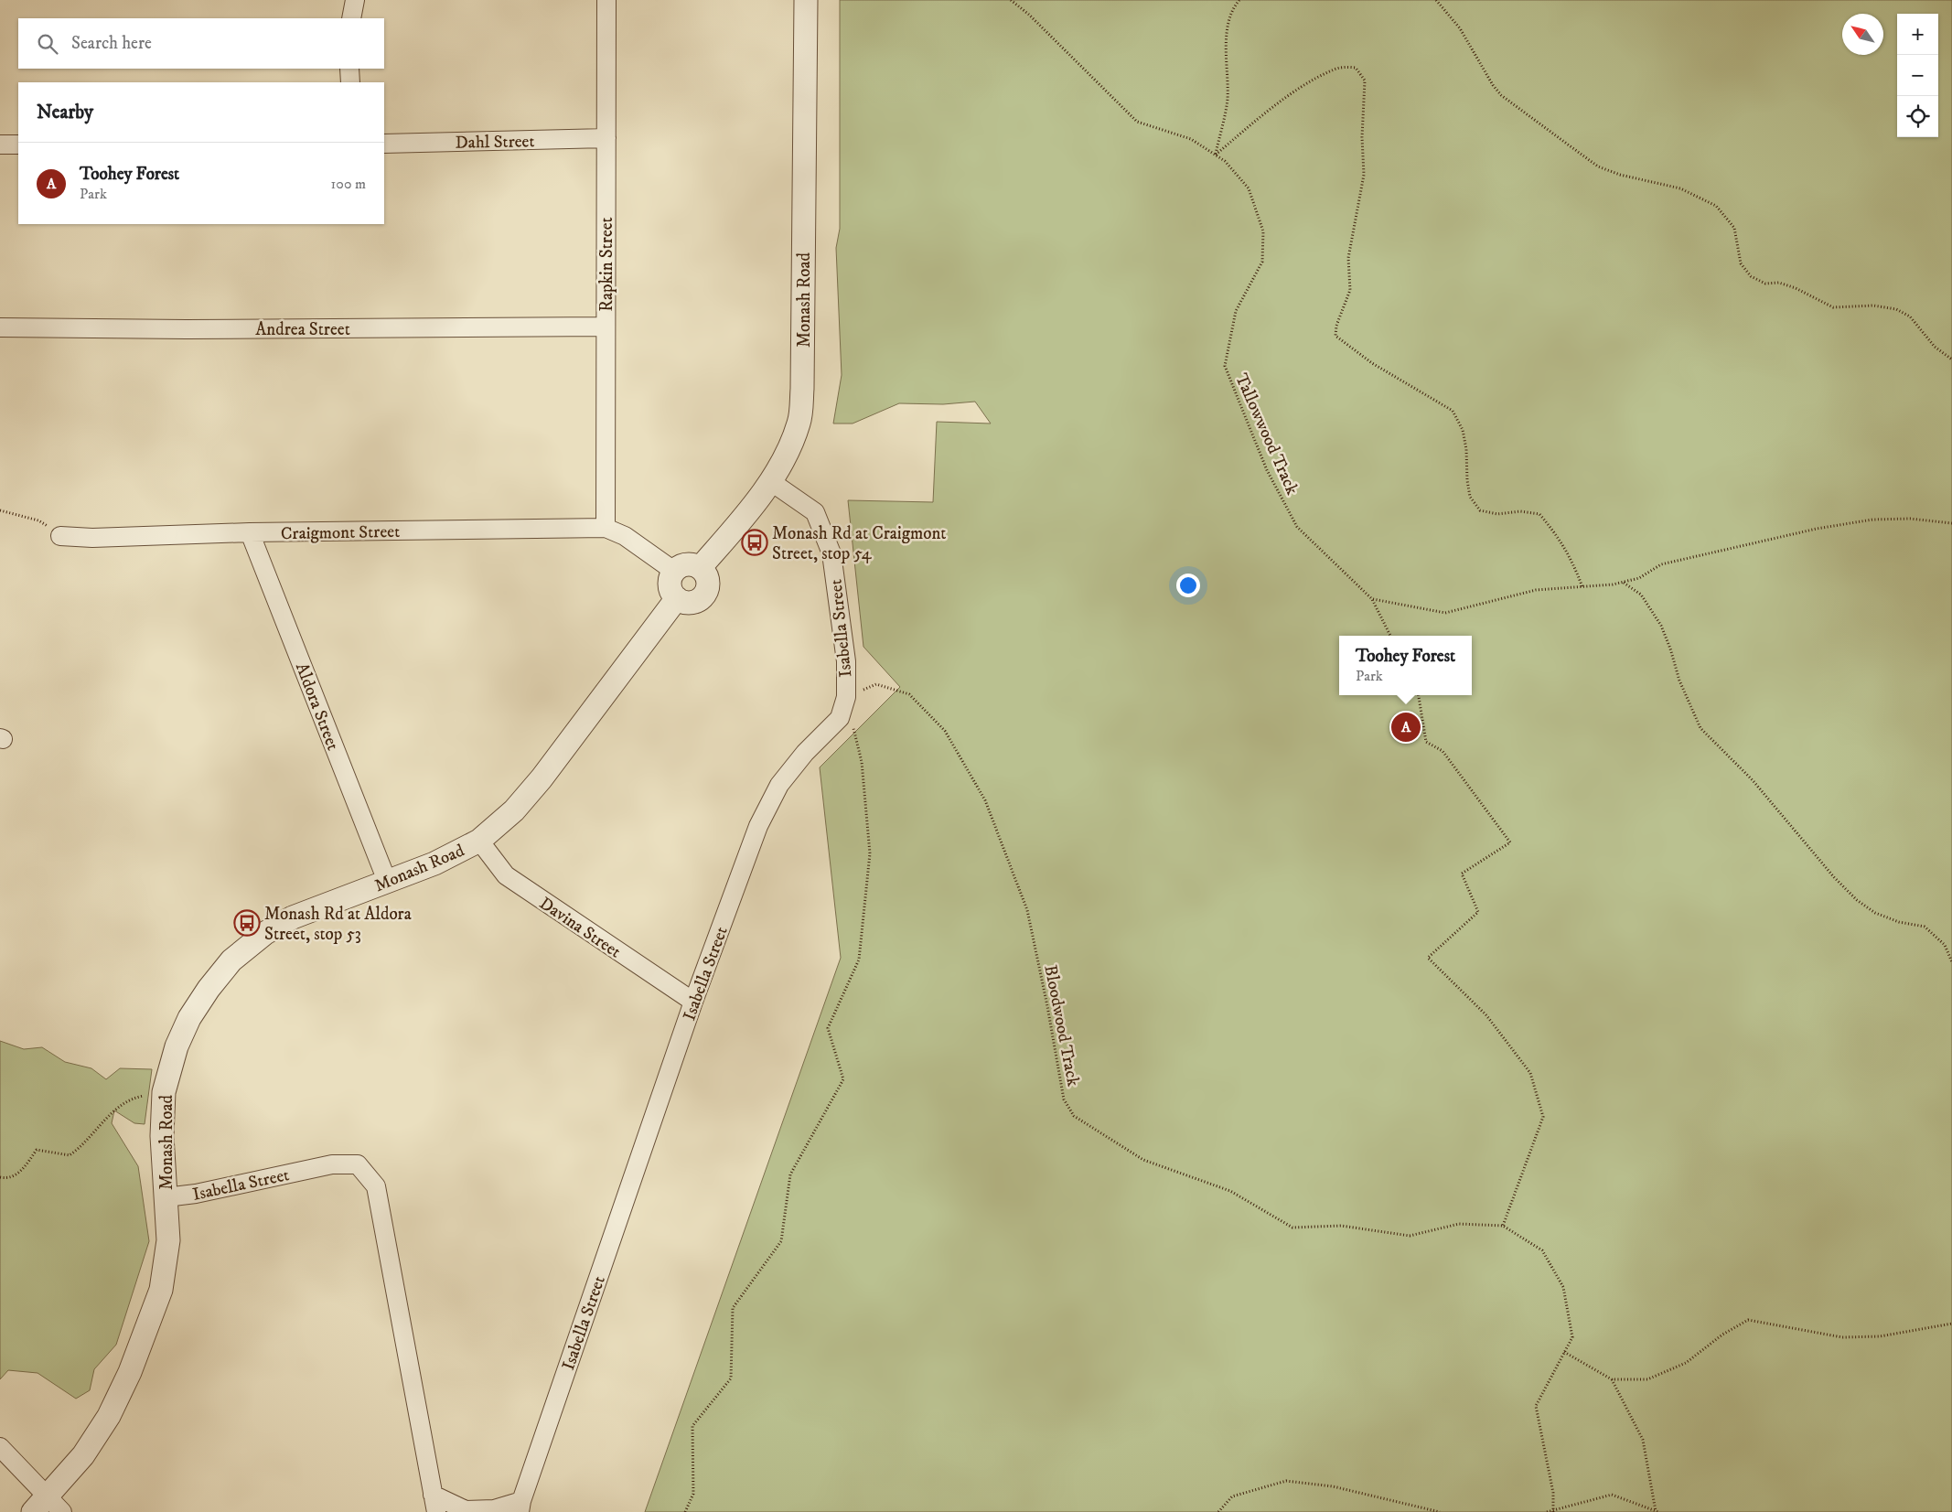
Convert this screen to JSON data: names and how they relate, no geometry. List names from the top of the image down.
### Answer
{
  "streets": {
    "street": [
      "Dahl Street",
      "Rapkin Street",
      "Monash Road",
      "Andrea Street",
      "Craigmont Street",
      "Isabella Street",
      "Aldora Street",
      "Davina Street"
    ],
    "path": ["Tallowwood Track", "Bloodwood Track"]
  },
  "crossings": [
    ["Dahl Street", "Rapkin Street"],
    ["Rapkin Street", "Andrea Street"],
    ["Rapkin Street", "Craigmont Street"],
    ["Monash Road", "Craigmont Street"],
    ["Monash Road", "Isabella Street"],
    ["Monash Road", "Aldora Street"],
    ["Monash Road", "Davina Street"],
    ["Craigmont Street", "Aldora Street"],
    ["Isabella Street", "Davina Street"],
    ["Isabella Street", "Bloodwood Track"]
  ],
  "places": {
    "bus stop": ["Monash Rd at Craigmont Street, stop 54", "Monash Rd at Aldora Street, stop 53"]
  },
  "north": "top left",
  "page": {
    "map_buttons": ["+", "−"],
    "search": "Search here",
    "heading": "Nearby",
    "list": [
      {
        "mark": "A",
        "name": "Toohey Forest",
        "note": "Park",
        "value": "100 m"
      }
    ],
    "popup": ["Toohey Forest", "Park"],
    "pins": "A"
  }
}
